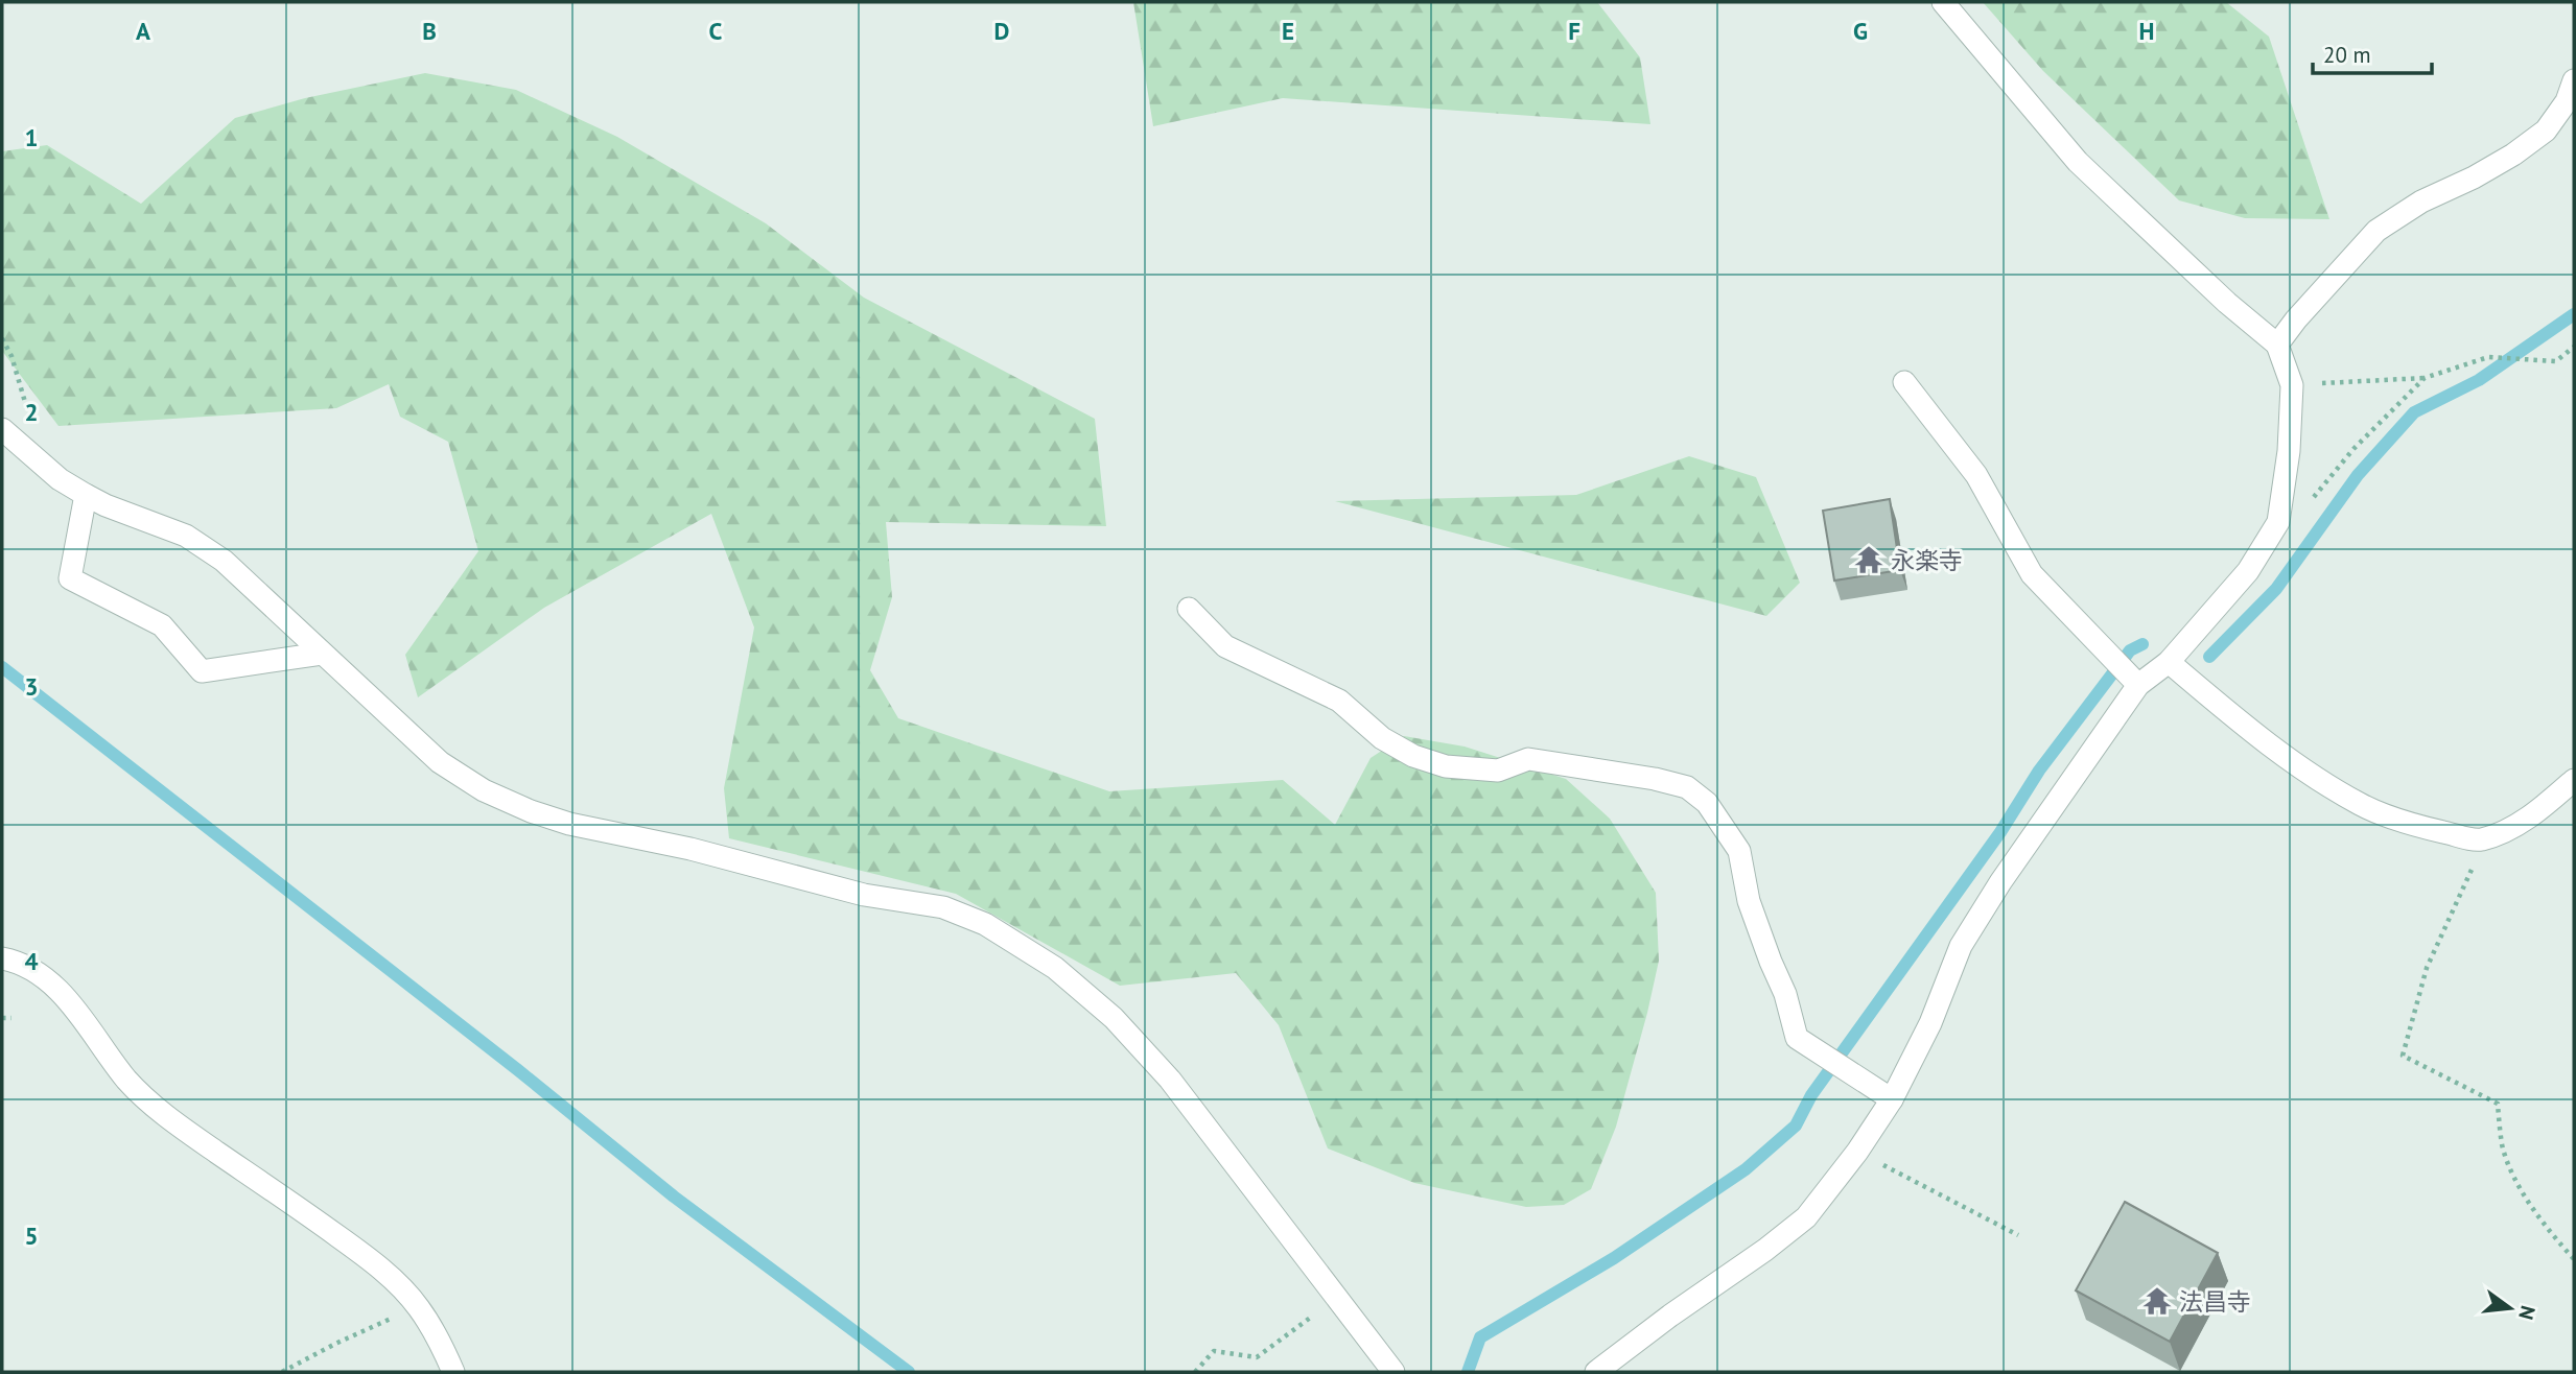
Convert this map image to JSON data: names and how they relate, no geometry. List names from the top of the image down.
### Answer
{
  "places": {
    "temple": ["永楽寺", "法昌寺"]
  },
  "scale_bar": "20 m",
  "north": "right",
  "grid": {
    "columns": [
      "A",
      "B",
      "C",
      "D",
      "E",
      "F",
      "G",
      "H"
    ],
    "rows": [
      "1",
      "2",
      "3",
      "4",
      "5"
    ]
  }
}
